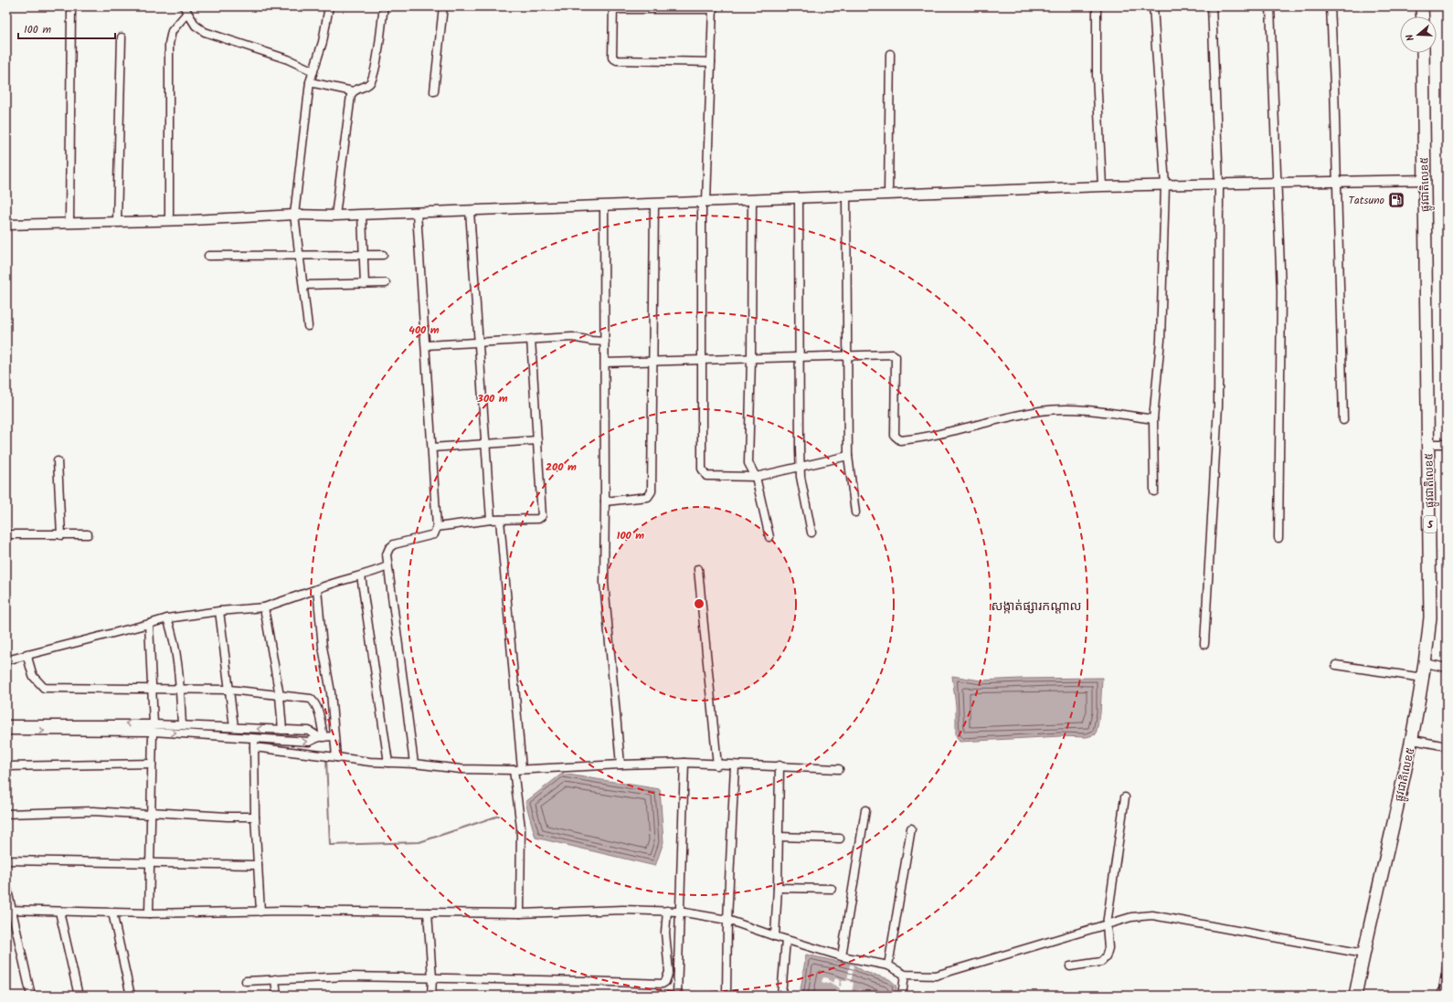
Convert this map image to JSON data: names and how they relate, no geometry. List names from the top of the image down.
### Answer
{
  "streets": {
    "highway": ["ផ្លូវជាតិលេខ៥", "5"]
  },
  "districts": ["សង្កាត់ផ្សារកណ្ដាល"],
  "places": {
    "fuel station": ["Tatsuno"]
  },
  "scale_bar": "100 m",
  "north": "left",
  "rings": [
    "400 m",
    "300 m",
    "200 m",
    "100 m"
  ]
}
